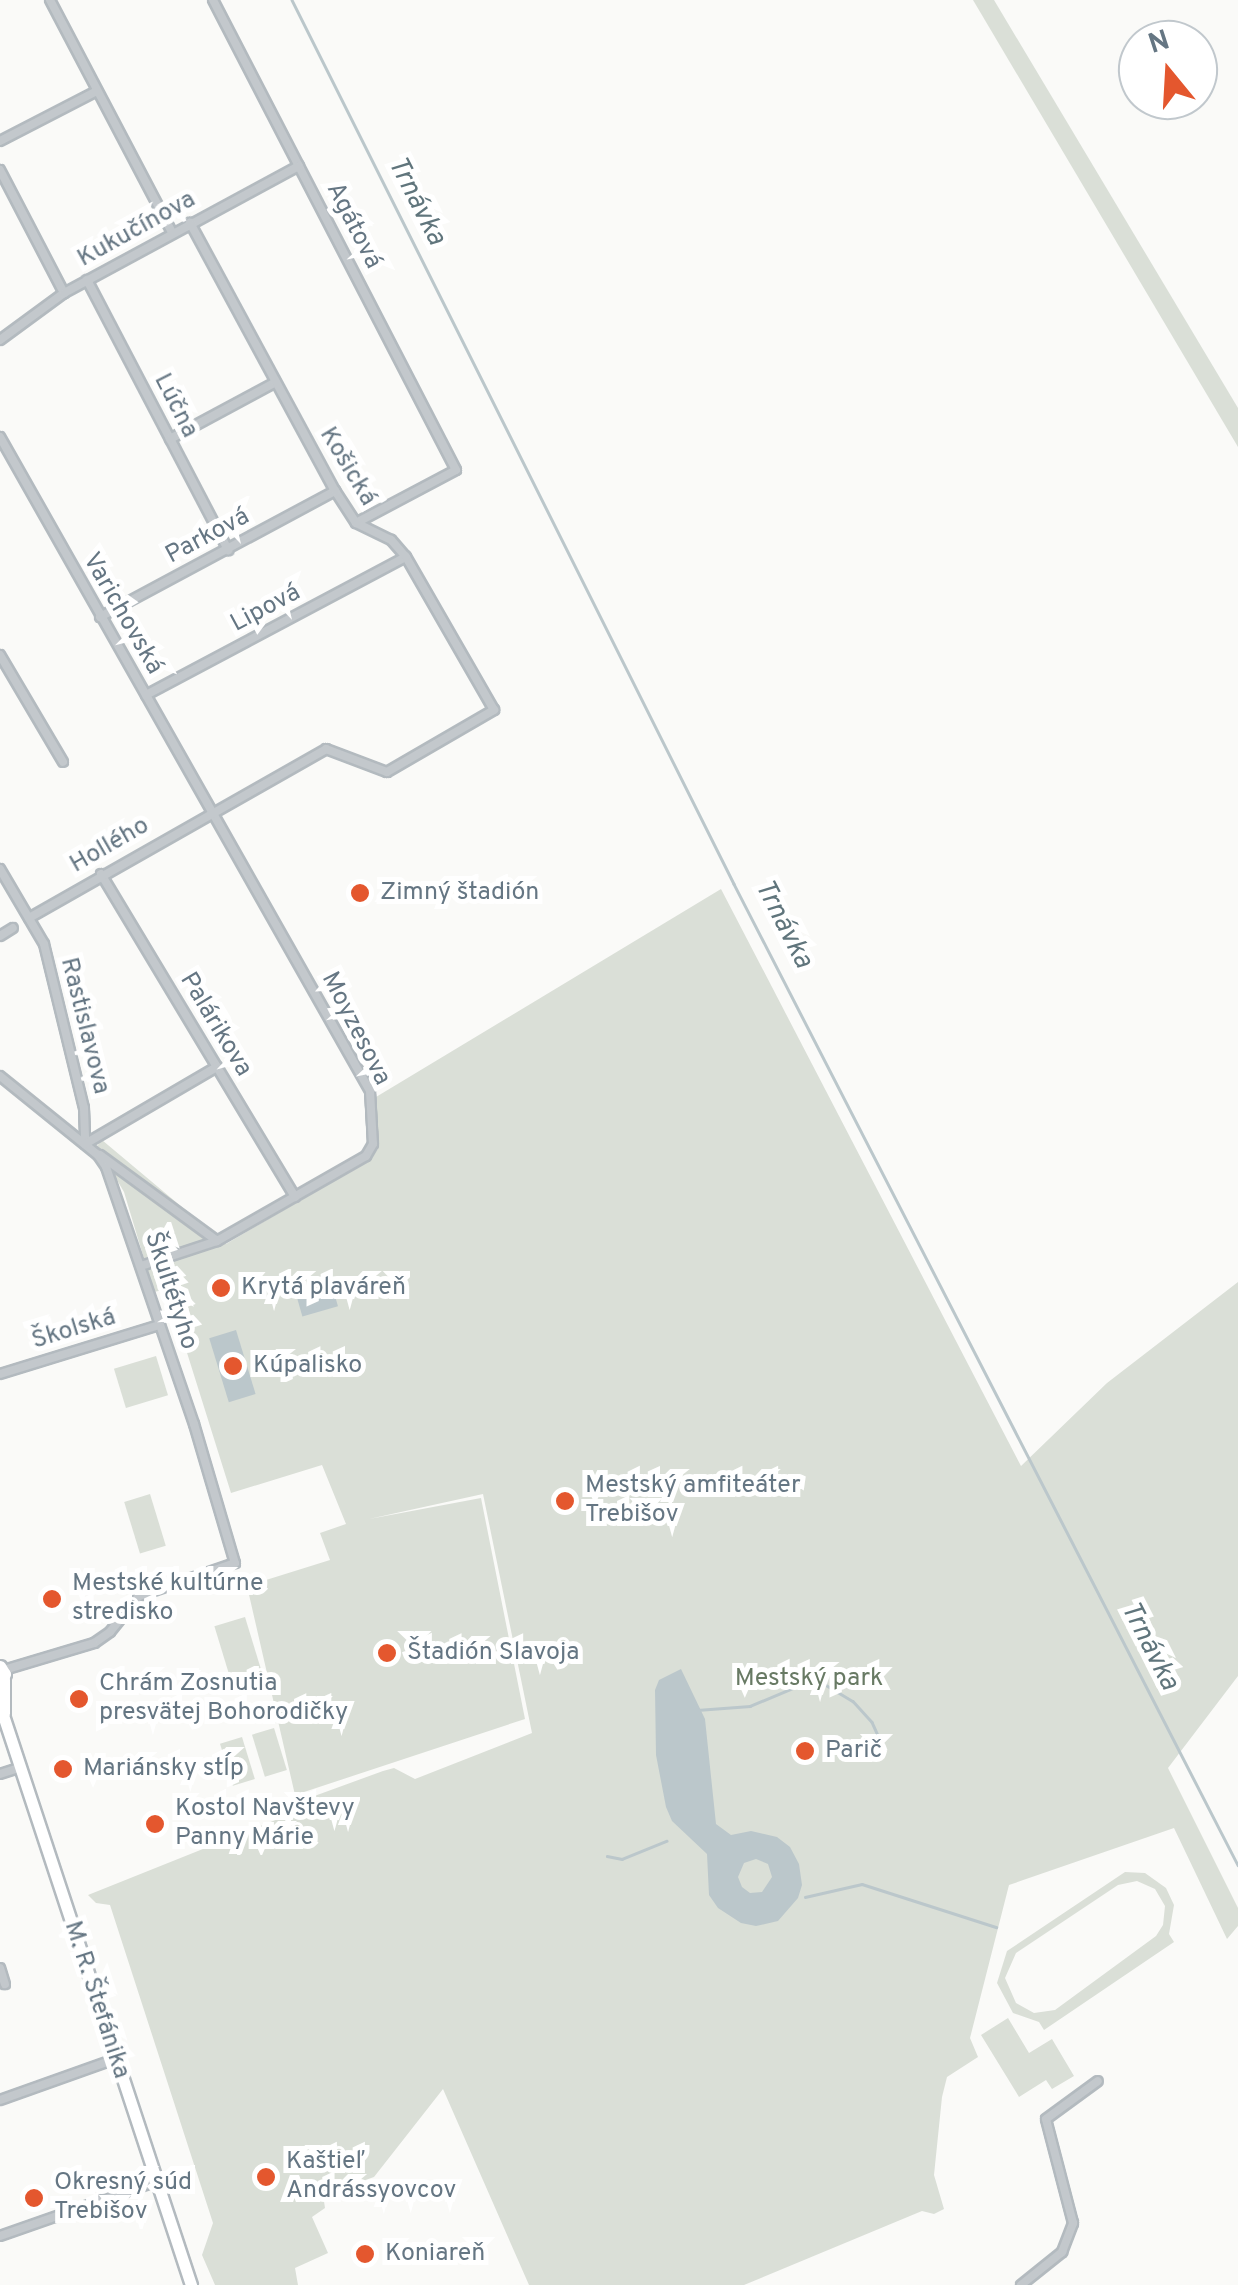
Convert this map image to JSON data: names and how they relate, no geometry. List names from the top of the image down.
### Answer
{
  "streets": {
    "street": [
      "Agátová",
      "Kukučínova",
      "Lúčna",
      "Košická",
      "Parková",
      "Lipová",
      "Varichovská",
      "Hollého",
      "Palárikova",
      "Rastislavova",
      "Moyzesova",
      "Škultétyho",
      "Školská",
      "M. R. Štefánika"
    ]
  },
  "crossings": [
    ["Agátová", "Kukučínova"],
    ["Agátová", "Košická"],
    ["Kukučínova", "Lúčna"],
    ["Kukučínova", "Košická"],
    ["Lúčna", "Parková"],
    ["Košická", "Parková"],
    ["Košická", "Lipová"],
    ["Košická", "Hollého"],
    ["Parková", "Varichovská"],
    ["Lipová", "Varichovská"],
    ["Varichovská", "Hollého"],
    ["Varichovská", "Moyzesova"],
    ["Hollého", "Palárikova"],
    ["Hollého", "Rastislavova"],
    ["Hollého", "Moyzesova"],
    ["Palárikova", "Moyzesova"],
    ["Rastislavova", "Škultétyho"],
    ["Moyzesova", "Škultétyho"],
    ["Škultétyho", "Školská"],
    ["Škultétyho", "M. R. Štefánika"]
  ],
  "water": ["Trnávka"],
  "parks": ["Mestský park"],
  "places": [
    "Zimný štadión",
    "Krytá plaváreň",
    "Kúpalisko",
    "Mestský amfiteáter Trebišov",
    "Mestské kultúrne stredisko",
    "Štadión Slavoja",
    "Chrám Zosnutia presvätej Bohorodičky",
    "Parič",
    "Mariánsky stĺp",
    "Kostol Navštevy Panny Márie",
    "Kaštieľ Andrássyovcov",
    "Okresný súd Trebišov",
    "Koniareň"
  ],
  "north": "top"
}
